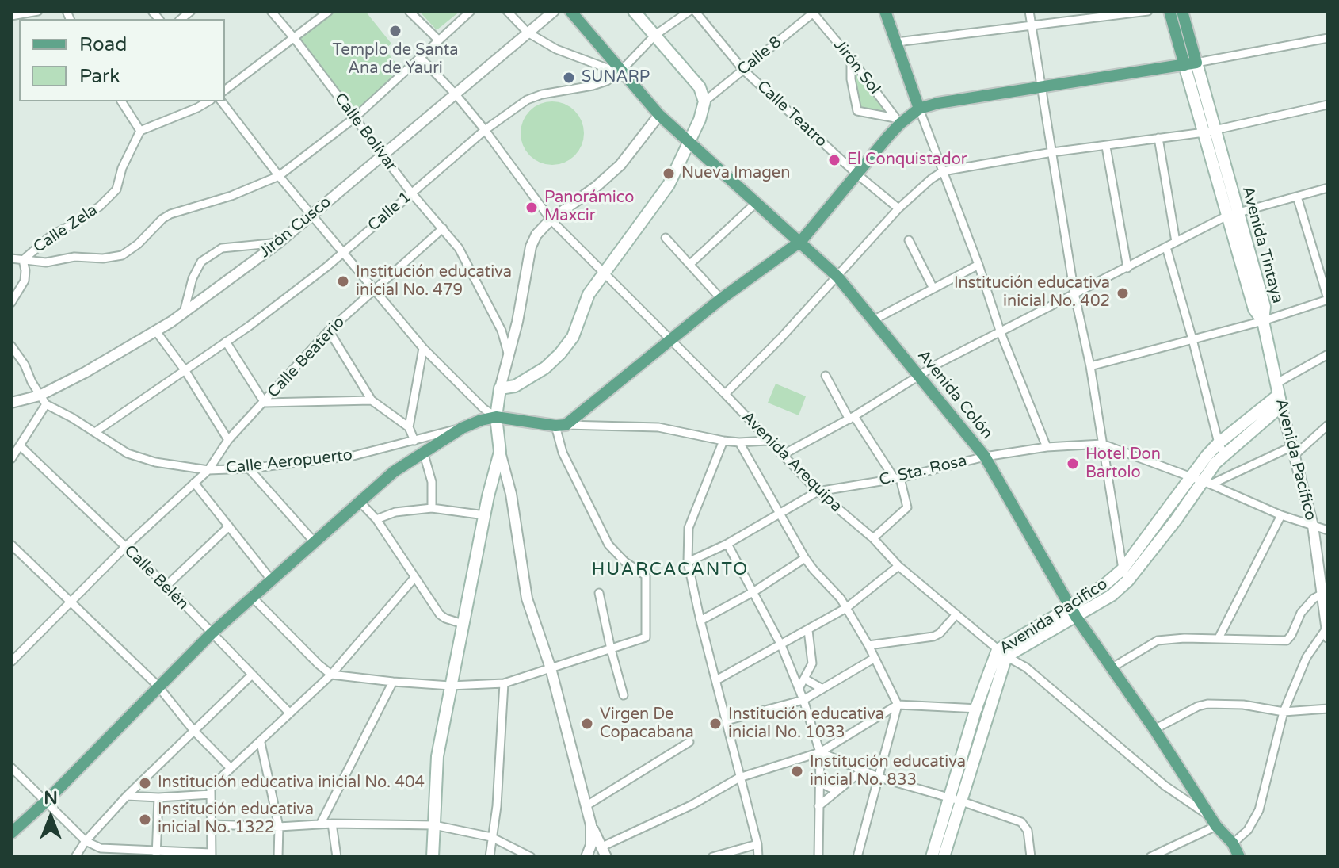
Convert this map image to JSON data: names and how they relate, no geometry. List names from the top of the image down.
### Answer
{
  "streets": {
    "main road": [
      "Avenida Tintaya",
      "Avenida Colón",
      "Avenida Pacífico",
      "Avenida Pacifico"
    ],
    "street": [
      "Calle 8",
      "Jirón Sol",
      "Calle Teatro",
      "Calle Bolívar",
      "Calle 1",
      "Jirón Cusco",
      "Calle Zela",
      "Calle Beaterio",
      "Calle Aeropuerto",
      "Avenida Arequipa",
      "C. Sta. Rosa",
      "Calle Belén"
    ]
  },
  "crossings": [
    ["Calle 8", "Jirón Sol"],
    ["Calle 8", "Calle Teatro"],
    ["Calle Bolívar", "Calle 1"],
    ["Calle Bolívar", "Jirón Cusco"],
    ["Calle Bolívar", "Calle Beaterio"],
    ["Calle 1", "Avenida Colón"],
    ["Calle 1", "Calle Aeropuerto"],
    ["Calle 1", "Avenida Arequipa"],
    ["Jirón Cusco", "Calle Aeropuerto"],
    ["Jirón Cusco", "Avenida Arequipa"],
    ["Avenida Tintaya", "Avenida Pacífico"],
    ["Calle Beaterio", "Calle Aeropuerto"],
    ["Calle Beaterio", "Calle Belén"],
    ["Avenida Colón", "Avenida Arequipa"],
    ["Avenida Colón", "C. Sta. Rosa"],
    ["Avenida Colón", "Avenida Pacifico"],
    ["Avenida Pacífico", "C. Sta. Rosa"],
    ["Avenida Pacífico", "Avenida Pacifico"],
    ["Avenida Arequipa", "C. Sta. Rosa"],
    ["Avenida Arequipa", "Avenida Pacifico"],
    ["C. Sta. Rosa", "Avenida Pacifico"]
  ],
  "districts": ["HUARCACANTO"],
  "places": [
    "Templo de Santa Ana de Yauri",
    "SUNARP",
    "El Conquistador",
    "Nueva Imagen",
    "Panorámico Maxcir",
    "Institución educativa inicial No. 479",
    "Institución educativa inicial No. 402",
    "Hotel Don Bartolo",
    "Virgen De Copacabana",
    "Institución educativa inicial No. 1033",
    "Institución educativa inicial No. 833",
    "Institución educativa inicial No. 404",
    "Institución educativa inicial No. 1322"
  ],
  "legend": ["Road", "Park"],
  "north": "top"
}
